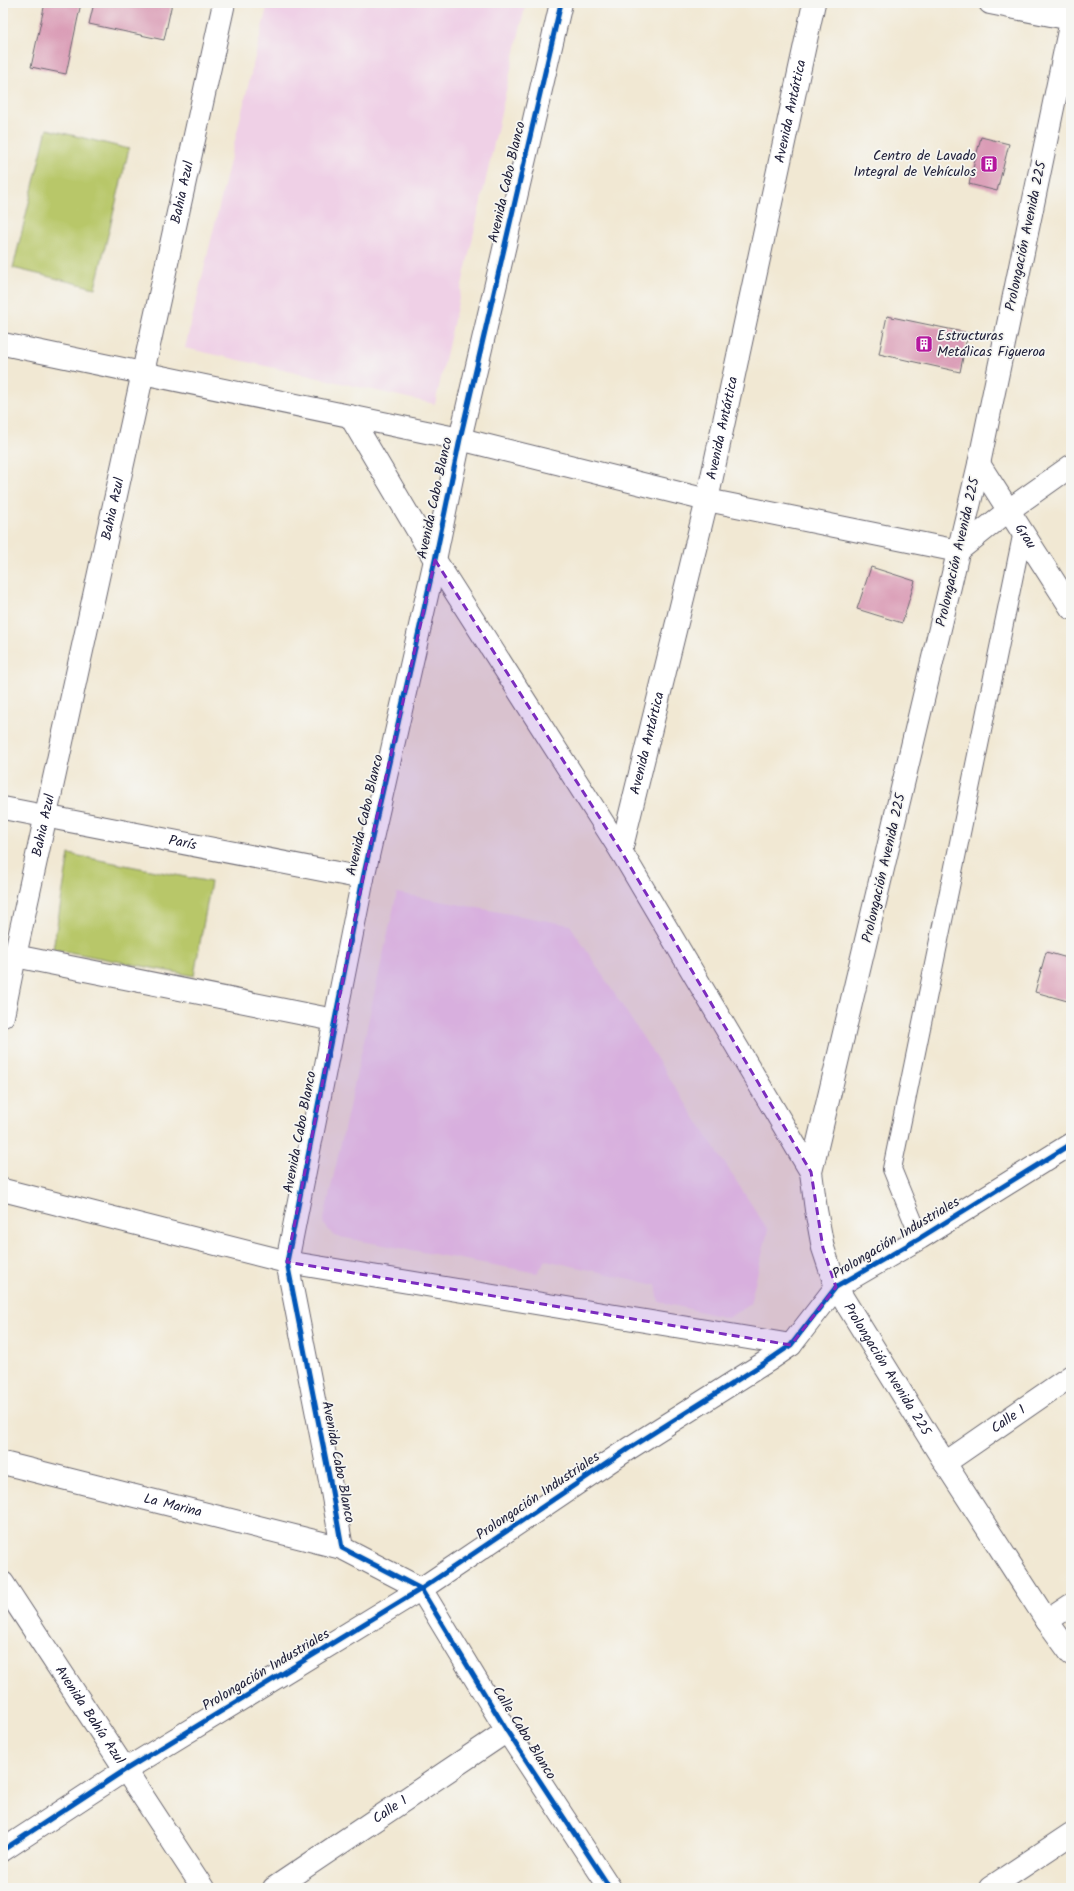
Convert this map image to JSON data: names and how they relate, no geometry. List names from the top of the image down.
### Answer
{
  "streets": {
    "street": [
      "Avenida Antártica",
      "Avenida Cabo Blanco",
      "Bahia Azul",
      "Prolongación Avenida 225",
      "Grau",
      "París",
      "Prolongación Industriales",
      "Calle 1",
      "La Marina",
      "Avenida Bahía Azul",
      "Calle Cabo Blanco"
    ]
  },
  "crossings": [
    ["Avenida Cabo Blanco", "París"],
    ["Avenida Cabo Blanco", "La Marina"],
    ["Bahia Azul", "París"],
    ["Prolongación Avenida 225", "Grau"],
    ["Prolongación Avenida 225", "Prolongación Industriales"],
    ["Prolongación Avenida 225", "Calle 1"],
    ["Prolongación Industriales", "Avenida Bahía Azul"],
    ["Prolongación Industriales", "Calle Cabo Blanco"],
    ["Calle 1", "Calle Cabo Blanco"]
  ],
  "places": {
    "building": ["Centro de Lavado Integral de Vehículos", "Estructuras Metálicas Figueroa"]
  }
}
